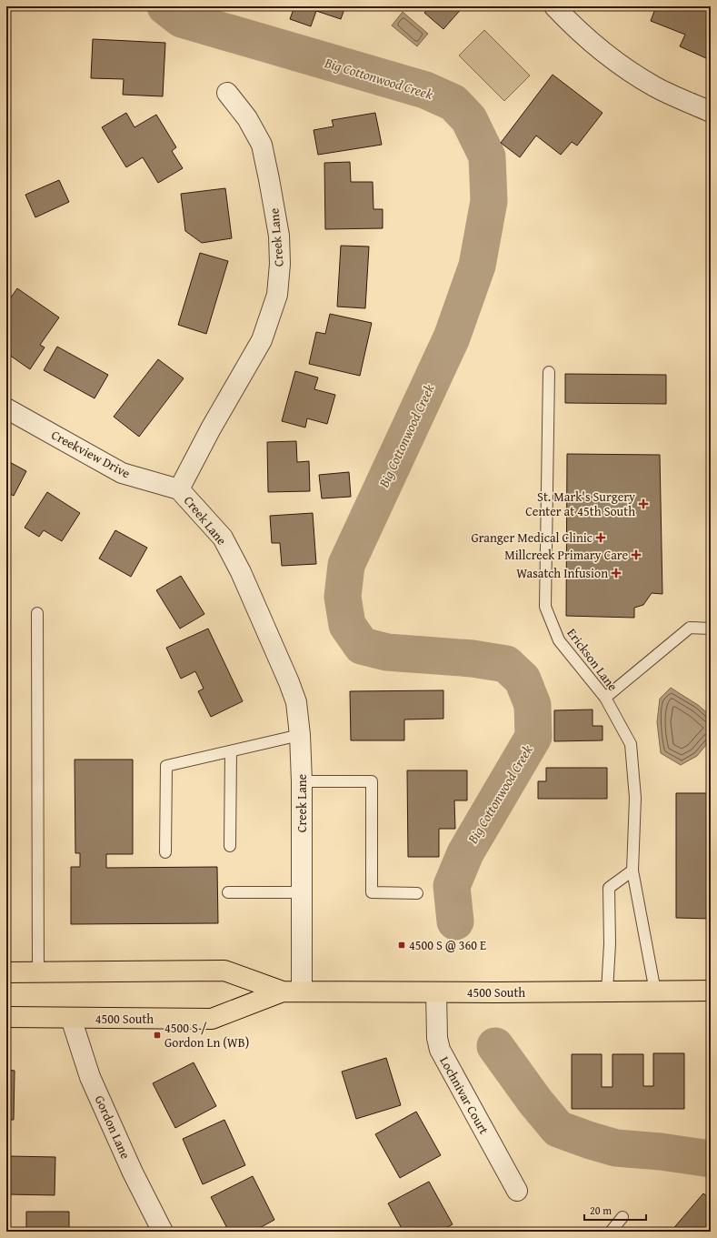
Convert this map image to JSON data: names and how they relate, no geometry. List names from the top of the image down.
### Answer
{
  "streets": {
    "main road": ["4500 South"],
    "street": [
      "Creek Lane",
      "Creekview Drive",
      "Lochnivar Court",
      "Gordon Lane"
    ],
    "lane": ["Erickson Lane"]
  },
  "crossings": [
    ["Creek Lane", "Creekview Drive"],
    ["Creek Lane", "4500 South"],
    ["Erickson Lane", "4500 South"],
    ["4500 South", "Lochnivar Court"],
    ["4500 South", "Gordon Lane"]
  ],
  "water": ["Big Cottonwood Creek"],
  "places": {
    "health": [
      "St. Mark's Surgery Center at 45th South",
      "Granger Medical Clinic",
      "Millcreek Primary Care",
      "Wasatch Infusion"
    ],
    "transit": ["4500 S @ 360 E", "4500 S / Gordon Ln (WB)"]
  },
  "scale_bar": "20 m"
}
